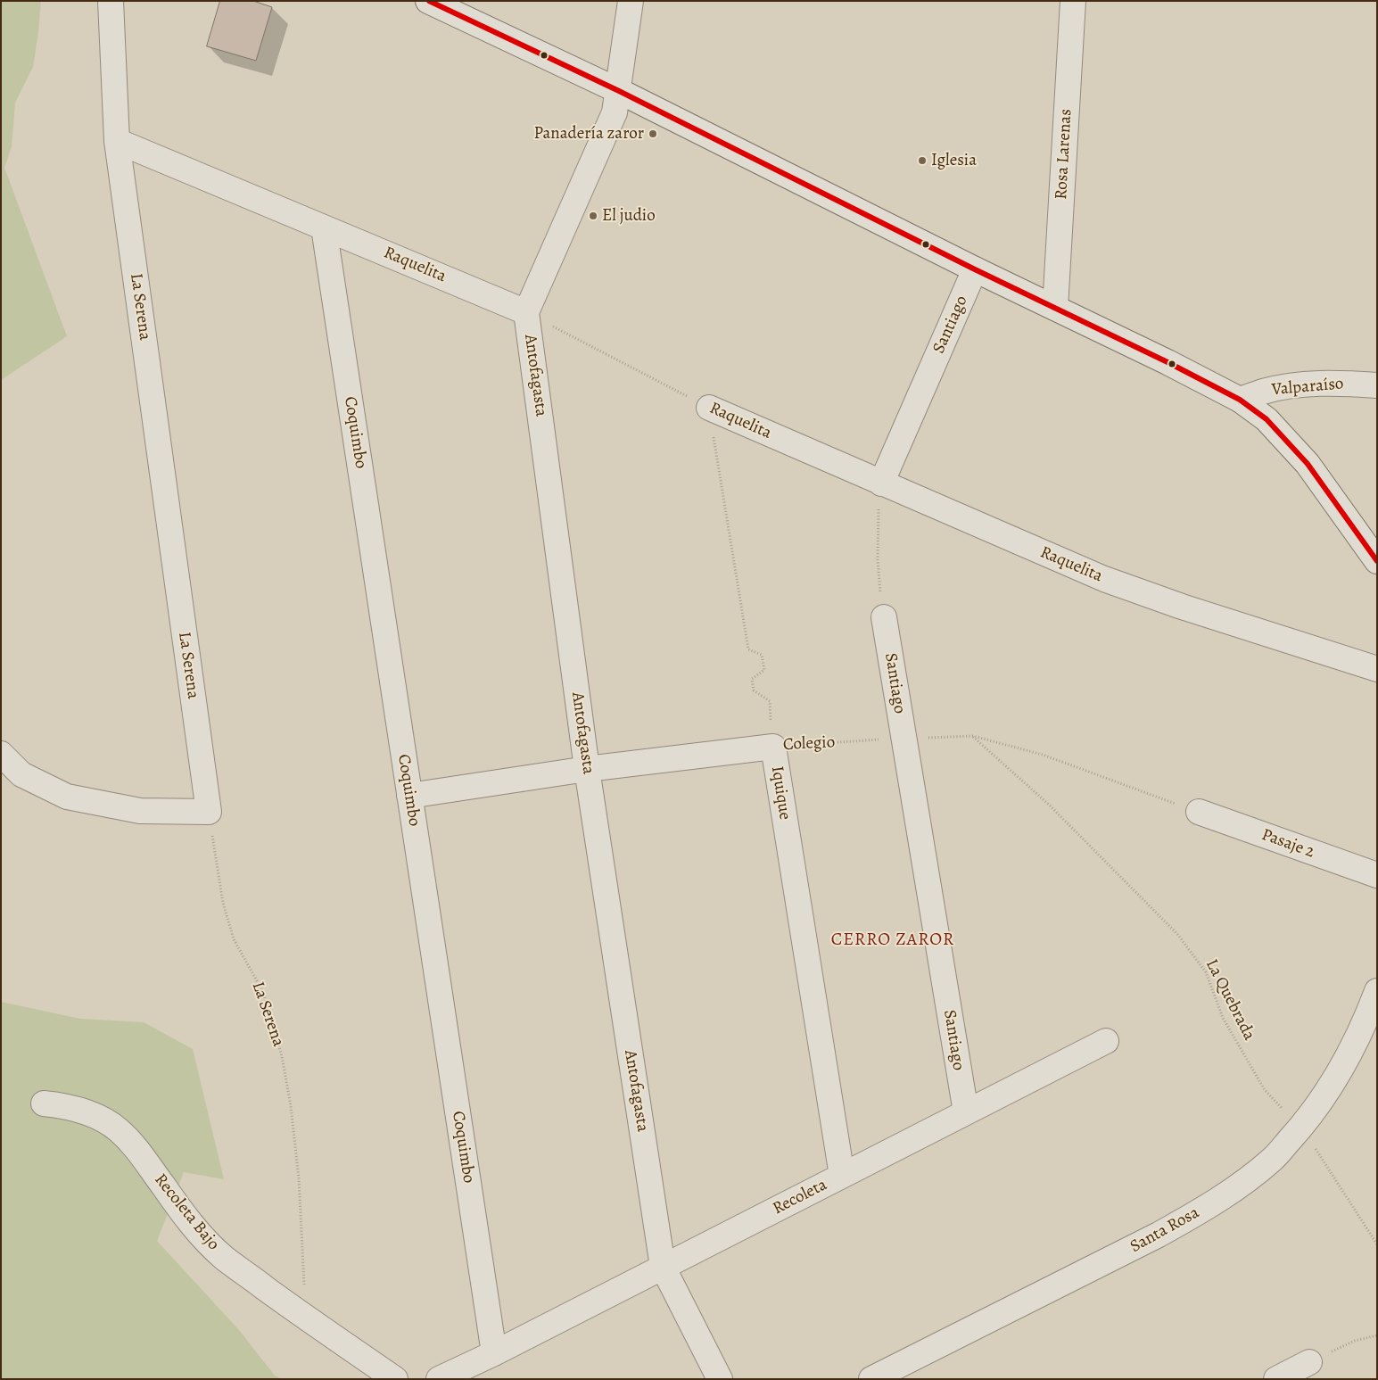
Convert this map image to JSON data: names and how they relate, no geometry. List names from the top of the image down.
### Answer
{
  "streets": {
    "street": [
      "Rosa Larenas",
      "Raquelita",
      "La Serena",
      "Santiago",
      "Antofagasta",
      "Valparaíso",
      "Coquimbo",
      "Colegio",
      "Iquique",
      "Pasaje 2",
      "Recoleta",
      "Recoleta Bajo",
      "Santa Rosa"
    ],
    "path": ["La Quebrada"]
  },
  "crossings": [
    ["Raquelita", "La Serena"],
    ["Raquelita", "Santiago"],
    ["Raquelita", "Antofagasta"],
    ["Raquelita", "Coquimbo"],
    ["Raquelita", "Iquique"],
    ["La Serena", "Recoleta Bajo"],
    ["Santiago", "Colegio"],
    ["Santiago", "Recoleta"],
    ["Antofagasta", "Colegio"],
    ["Antofagasta", "Recoleta"],
    ["Coquimbo", "Colegio"],
    ["Coquimbo", "Recoleta"],
    ["Colegio", "Iquique"],
    ["Colegio", "Pasaje 2"],
    ["Colegio", "La Quebrada"],
    ["Iquique", "Recoleta"],
    ["La Quebrada", "Santa Rosa"]
  ],
  "districts": ["CERRO ZAROR"],
  "places": ["Panadería zaror", "Iglesia", "El judio"]
}
